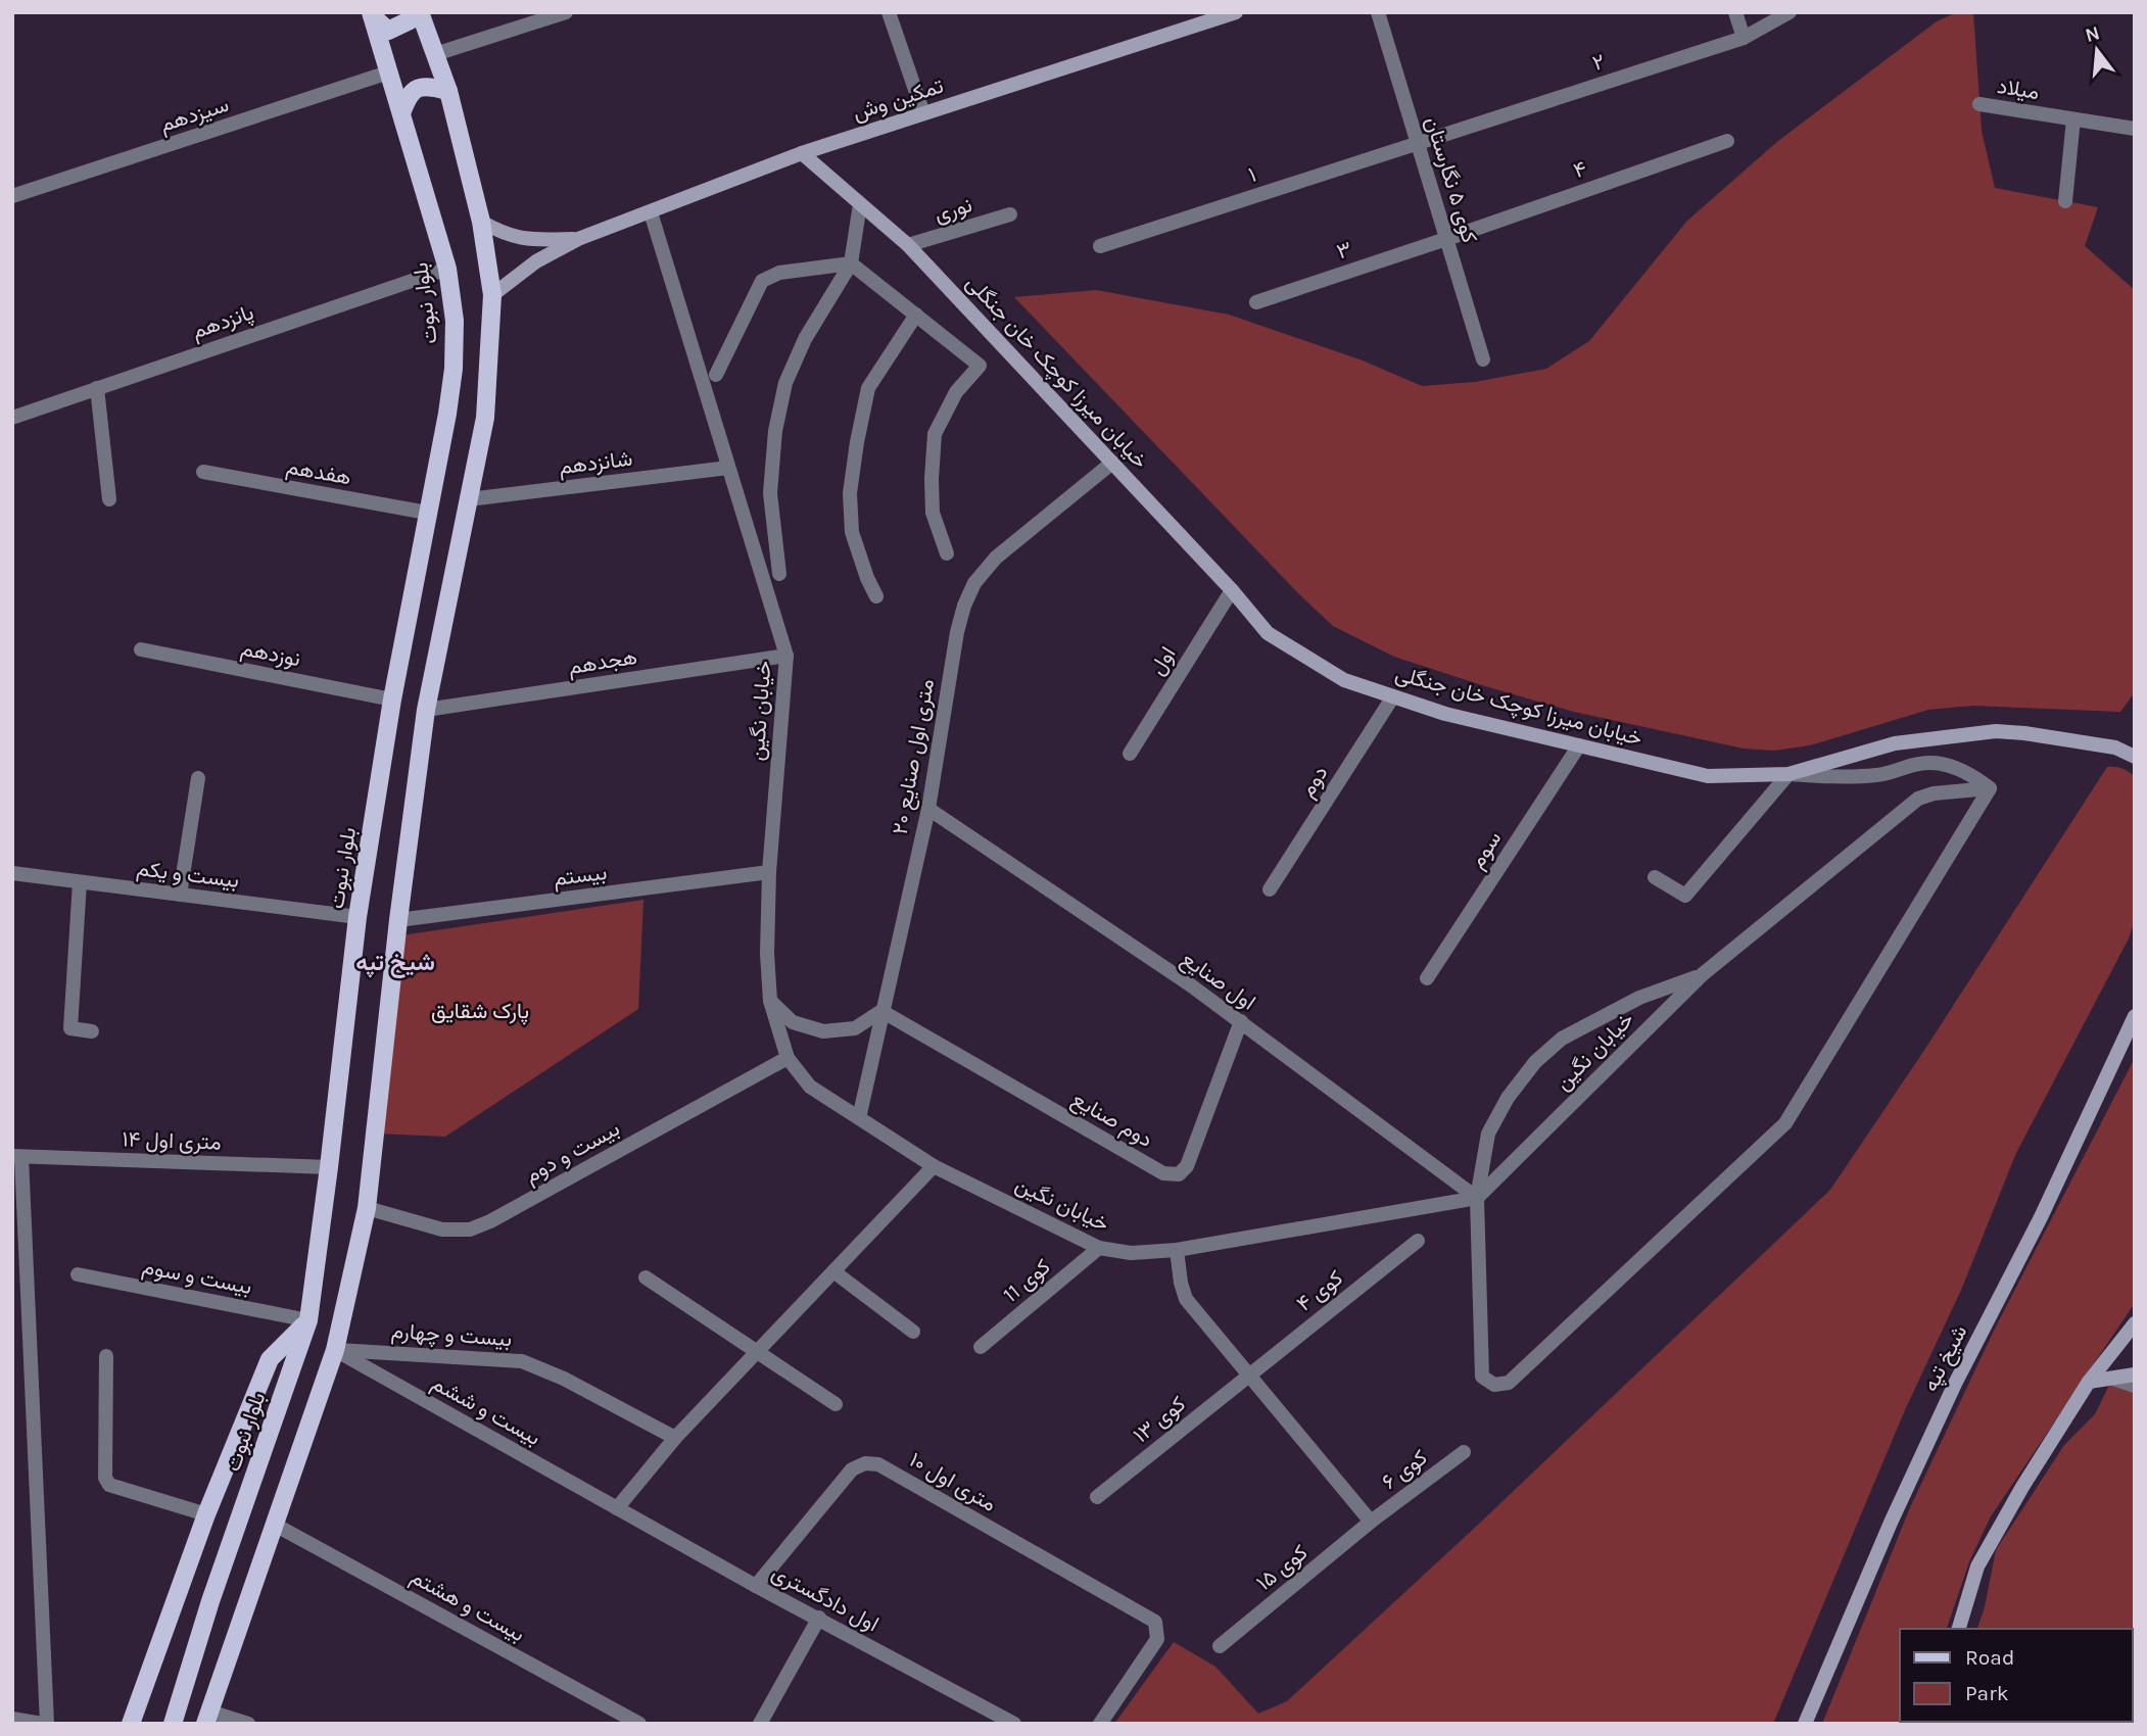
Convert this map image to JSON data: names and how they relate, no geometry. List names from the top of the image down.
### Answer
{
  "streets": {
    "main road": ["بلوار نبوت"],
    "street": [
      "۲",
      "میلاد",
      "تمکین وش",
      "سیزدهم",
      "۴",
      "۱",
      "کوی ۵ نگارستان",
      "نوری",
      "۳",
      "پانزدهم",
      "خیابان میرزا کوچک خان جنگلی",
      "شانزدهم",
      "هفدهم",
      "نوزدهم",
      "اول",
      "هجدهم",
      "خیابان نگین",
      "۲۰ متری اول صنایع",
      "دوم",
      "سوم",
      "بیست و یکم",
      "بیستم",
      "اول صنایع",
      "دوم صنایع",
      "۱۴ متری اول",
      "بیست و دوم",
      "بیست و سوم",
      "کوی 11",
      "کوی ۴",
      "بیست و چهارم",
      "شیخ تپه",
      "بیست و ششم",
      "کوی ۱۳",
      "کوی ۶",
      "۱۰ متری اول",
      "کوی ۱۵",
      "اول دادگستری",
      "بیست و هشتم"
    ]
  },
  "crossings": [
    ["۲", "۱"],
    ["۲", "کوی ۵ نگارستان"],
    ["تمکین وش", "خیابان میرزا کوچک خان جنگلی"],
    ["تمکین وش", "خیابان نگین"],
    ["سیزدهم", "بلوار نبوت"],
    ["۴", "کوی ۵ نگارستان"],
    ["۴", "۳"],
    ["۱", "کوی ۵ نگارستان"],
    ["کوی ۵ نگارستان", "۳"],
    ["نوری", "خیابان میرزا کوچک خان جنگلی"],
    ["بلوار نبوت", "پانزدهم"],
    ["بلوار نبوت", "هفدهم"],
    ["بلوار نبوت", "نوزدهم"],
    ["بلوار نبوت", "بیست و یکم"],
    ["بلوار نبوت", "۱۴ متری اول"],
    ["بلوار نبوت", "بیست و سوم"],
    ["خیابان میرزا کوچک خان جنگلی", "اول"],
    ["خیابان میرزا کوچک خان جنگلی", "۲۰ متری اول صنایع"],
    ["خیابان میرزا کوچک خان جنگلی", "دوم"],
    ["خیابان میرزا کوچک خان جنگلی", "سوم"],
    ["شانزدهم", "خیابان نگین"],
    ["هجدهم", "خیابان نگین"],
    ["خیابان نگین", "۲۰ متری اول صنایع"],
    ["خیابان نگین", "بیستم"],
    ["خیابان نگین", "اول صنایع"],
    ["خیابان نگین", "بیست و دوم"],
    ["خیابان نگین", "کوی 11"],
    ["۲۰ متری اول صنایع", "اول صنایع"],
    ["۲۰ متری اول صنایع", "دوم صنایع"],
    ["اول صنایع", "دوم صنایع"],
    ["کوی ۴", "کوی ۱۳"],
    ["بیست و چهارم", "بیست و ششم"],
    ["بیست و ششم", "اول دادگستری"],
    ["کوی ۶", "کوی ۱۵"],
    ["۱۰ متری اول", "اول دادگستری"]
  ],
  "districts": ["شیخ تپه"],
  "parks": ["پارک شقایق"],
  "legend": ["Road", "Park"],
  "north": "top"
}
